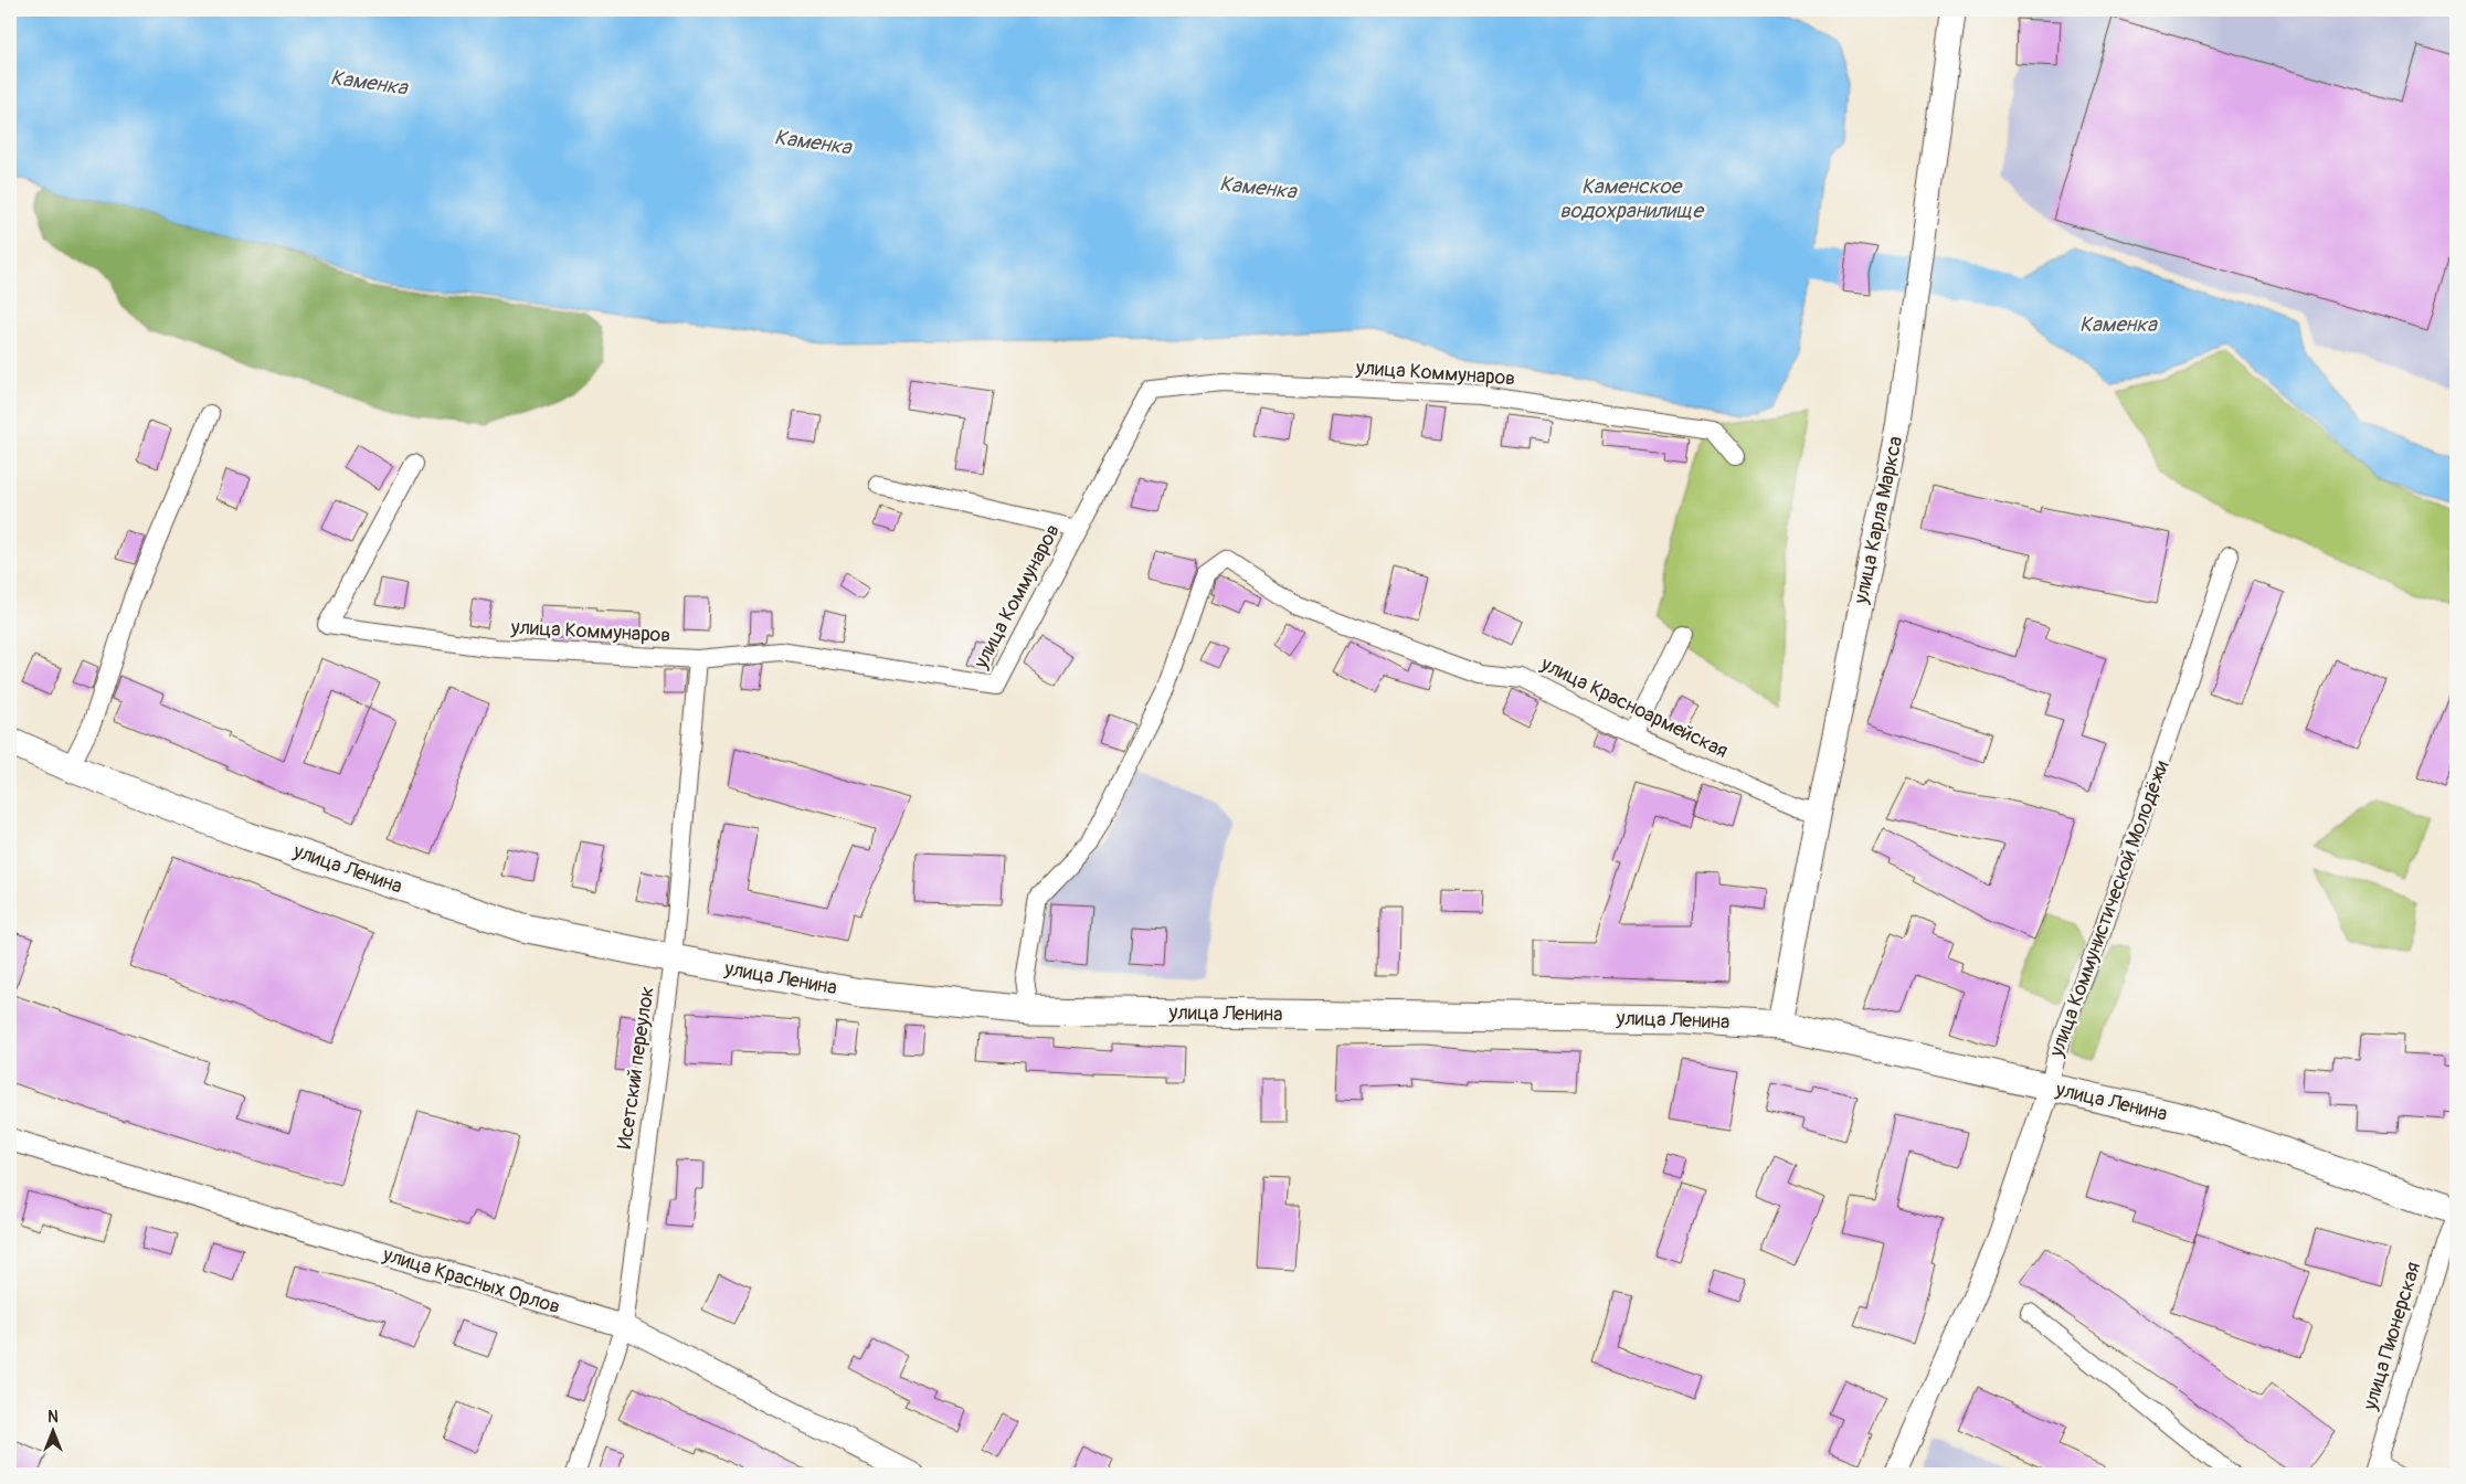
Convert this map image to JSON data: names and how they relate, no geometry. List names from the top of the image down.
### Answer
{
  "streets": {
    "main road": ["улица Карла Маркса", "улица Ленина"],
    "street": [
      "улица Коммунаров",
      "улица Красноармейская",
      "улица Коммунистической Молодёжи",
      "Исетский переулок",
      "улица Красных Орлов",
      "улица Пионерская"
    ]
  },
  "crossings": [
    ["улица Коммунаров", "Исетский переулок"],
    ["улица Карла Маркса", "улица Красноармейская"],
    ["улица Карла Маркса", "улица Ленина"],
    ["улица Красноармейская", "улица Ленина"],
    ["улица Ленина", "улица Коммунистической Молодёжи"],
    ["улица Ленина", "Исетский переулок"],
    ["улица Ленина", "улица Пионерская"],
    ["Исетский переулок", "улица Красных Орлов"]
  ],
  "water": ["Каменка", "Каменское водохранилище"],
  "north": "top"
}
